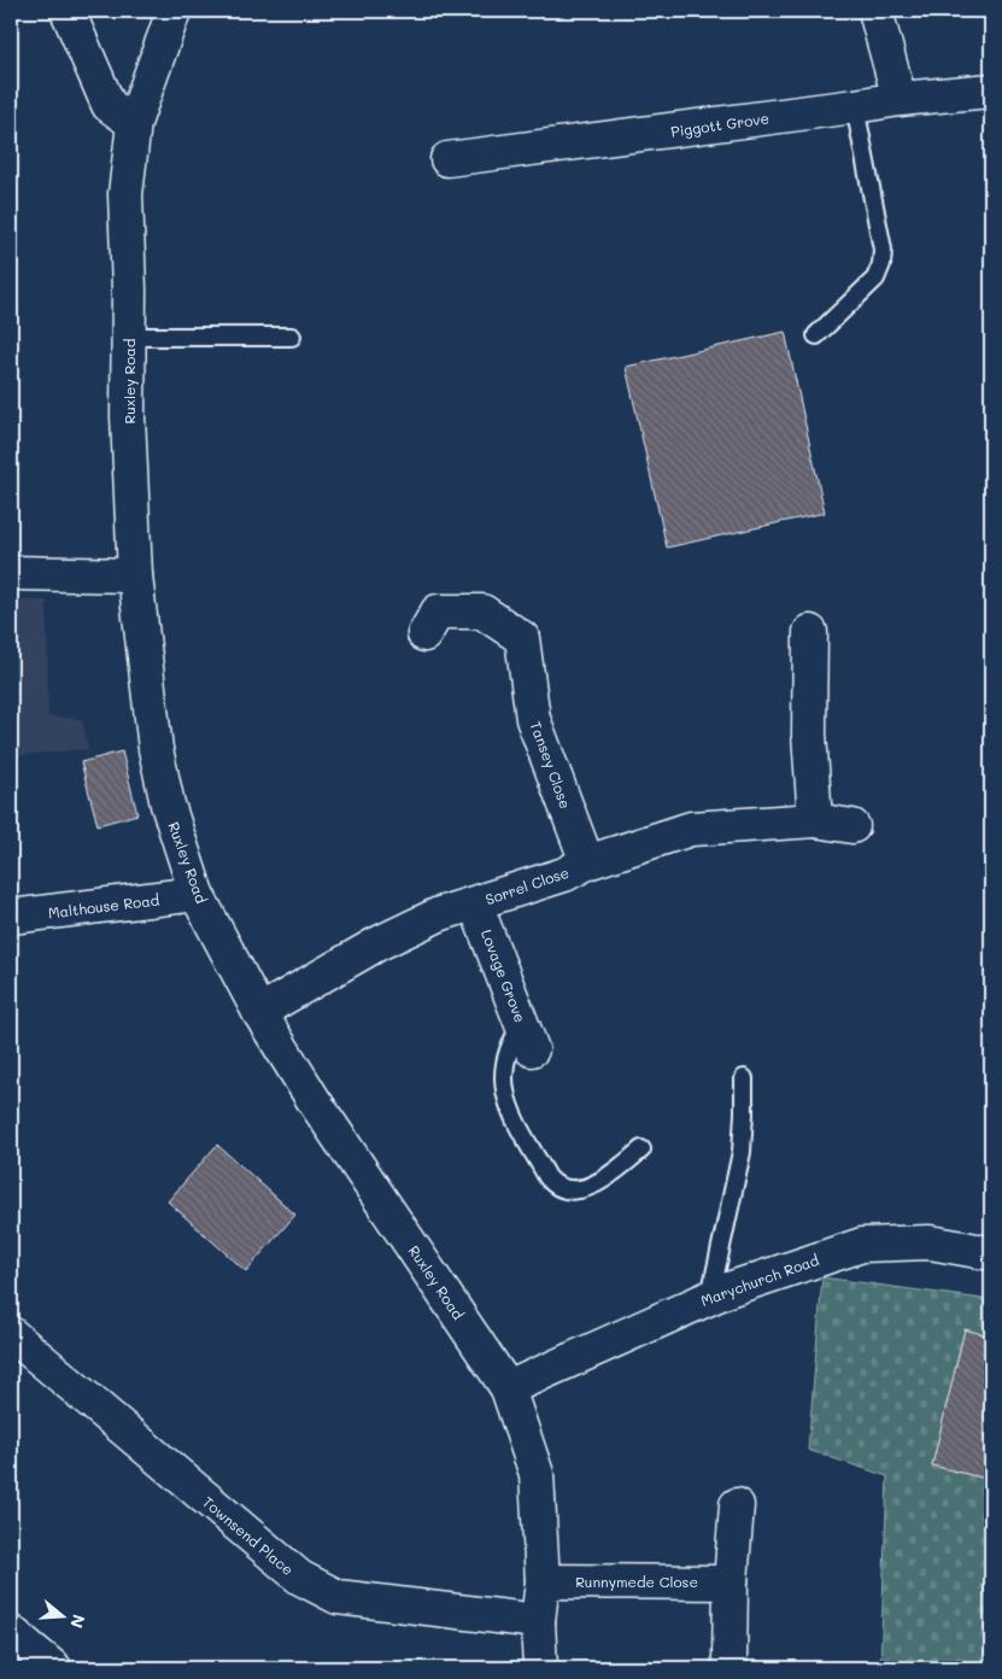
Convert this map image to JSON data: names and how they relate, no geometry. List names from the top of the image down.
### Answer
{
  "streets": {
    "street": [
      "Piggott Grove",
      "Ruxley Road",
      "Tansey Close",
      "Sorrel Close",
      "Malthouse Road",
      "Lovage Grove",
      "Marychurch Road",
      "Townsend Place",
      "Runnymede Close"
    ]
  },
  "crossings": [
    ["Ruxley Road", "Sorrel Close"],
    ["Ruxley Road", "Malthouse Road"],
    ["Ruxley Road", "Marychurch Road"],
    ["Ruxley Road", "Townsend Place"],
    ["Ruxley Road", "Runnymede Close"],
    ["Tansey Close", "Sorrel Close"],
    ["Sorrel Close", "Lovage Grove"]
  ],
  "north": "right"
}
